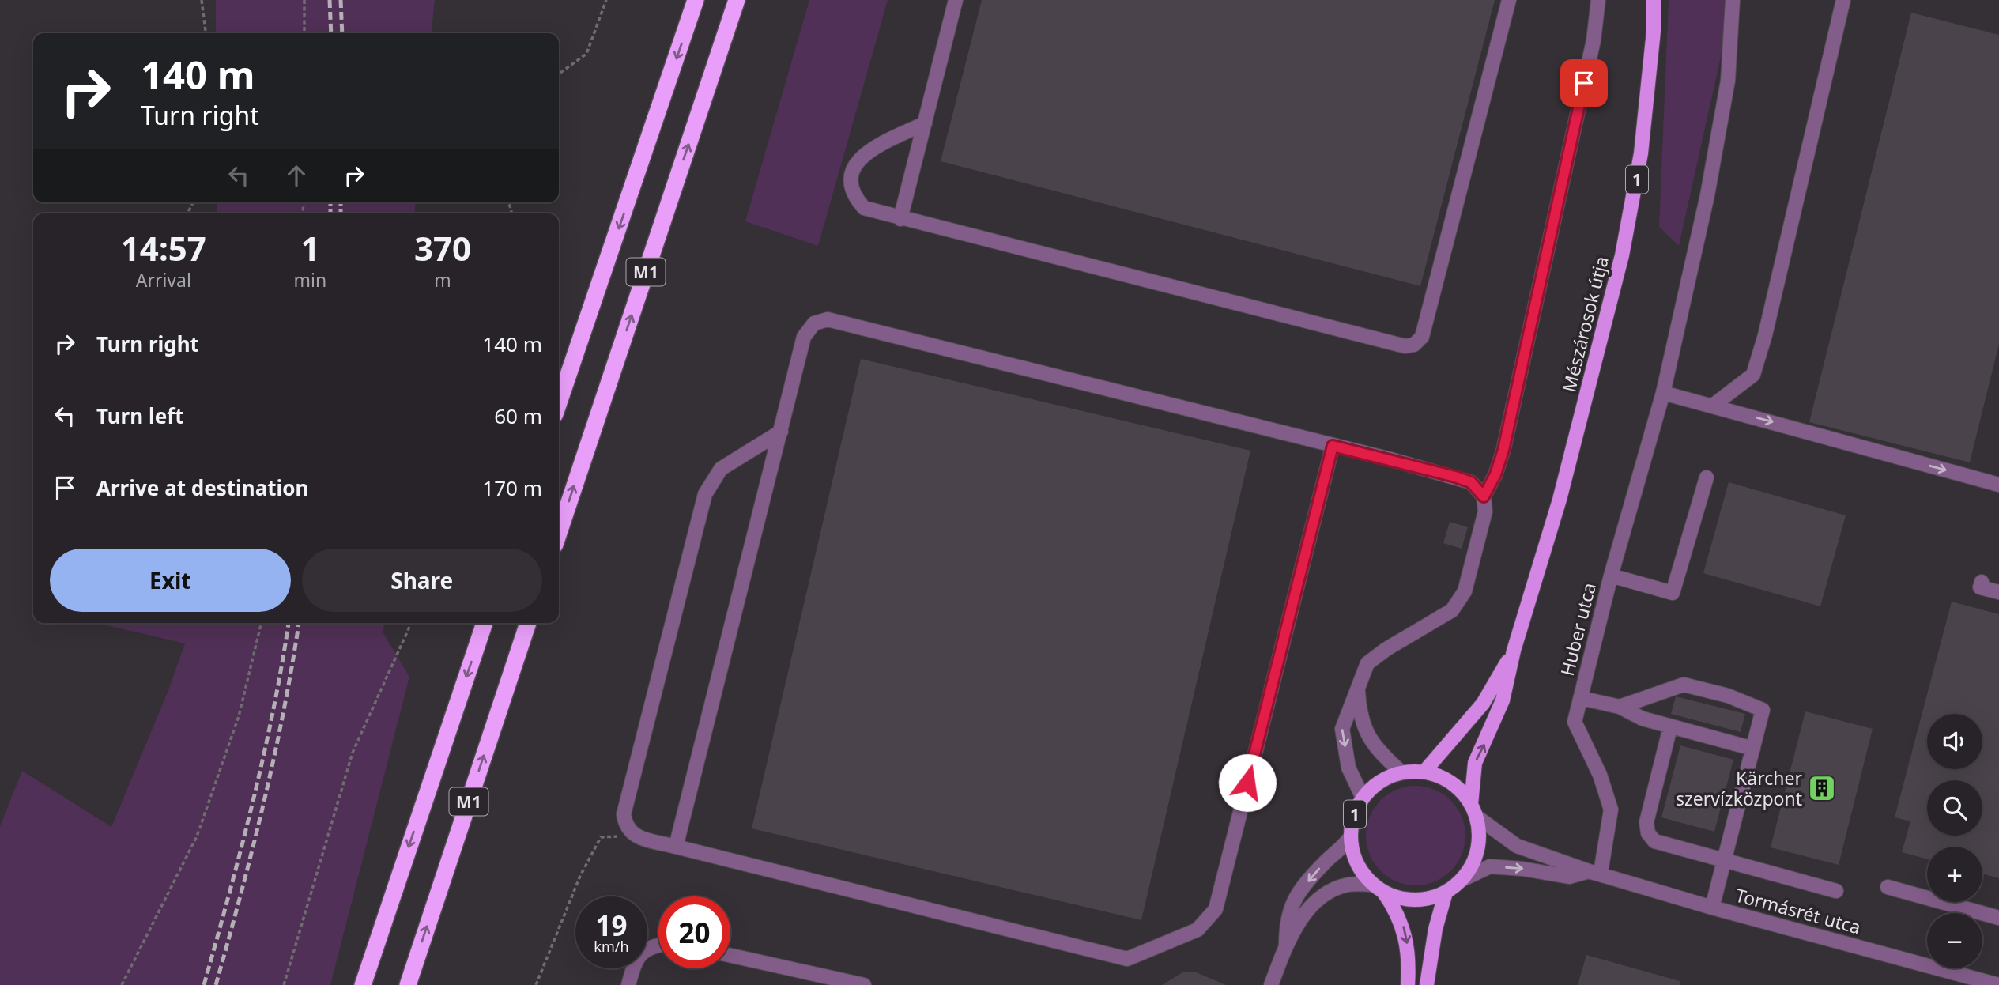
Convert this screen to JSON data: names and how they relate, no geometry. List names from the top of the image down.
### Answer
{
  "streets": {
    "highway": ["M1"],
    "main road": ["1", "Mészárosok útja"],
    "street": ["Huber utca", "Tormásrét utca"]
  },
  "crossings": [
    ["1", "Mészárosok útja"],
    ["1", "Tormásrét utca"],
    ["Mészárosok útja", "Tormásrét utca"],
    ["Huber utca", "Tormásrét utca"]
  ],
  "places": {
    "building": ["Kärcher szervízközpont"]
  },
  "page": {
    "turn": ["140 m", "Turn right"],
    "eta": [
      "14:57",
      "Arrival",
      "1",
      "min",
      "370",
      "m"
    ],
    "list": [
      {
        "name": "Turn right",
        "value": "140 m"
      },
      {
        "name": "Turn left",
        "value": "60 m"
      },
      {
        "name": "Arrive at destination",
        "value": "170 m"
      }
    ],
    "buttons": ["Exit", "Share"],
    "map_buttons": ["+", "−"],
    "speed": "19 km/h",
    "limit": "20"
  }
}
